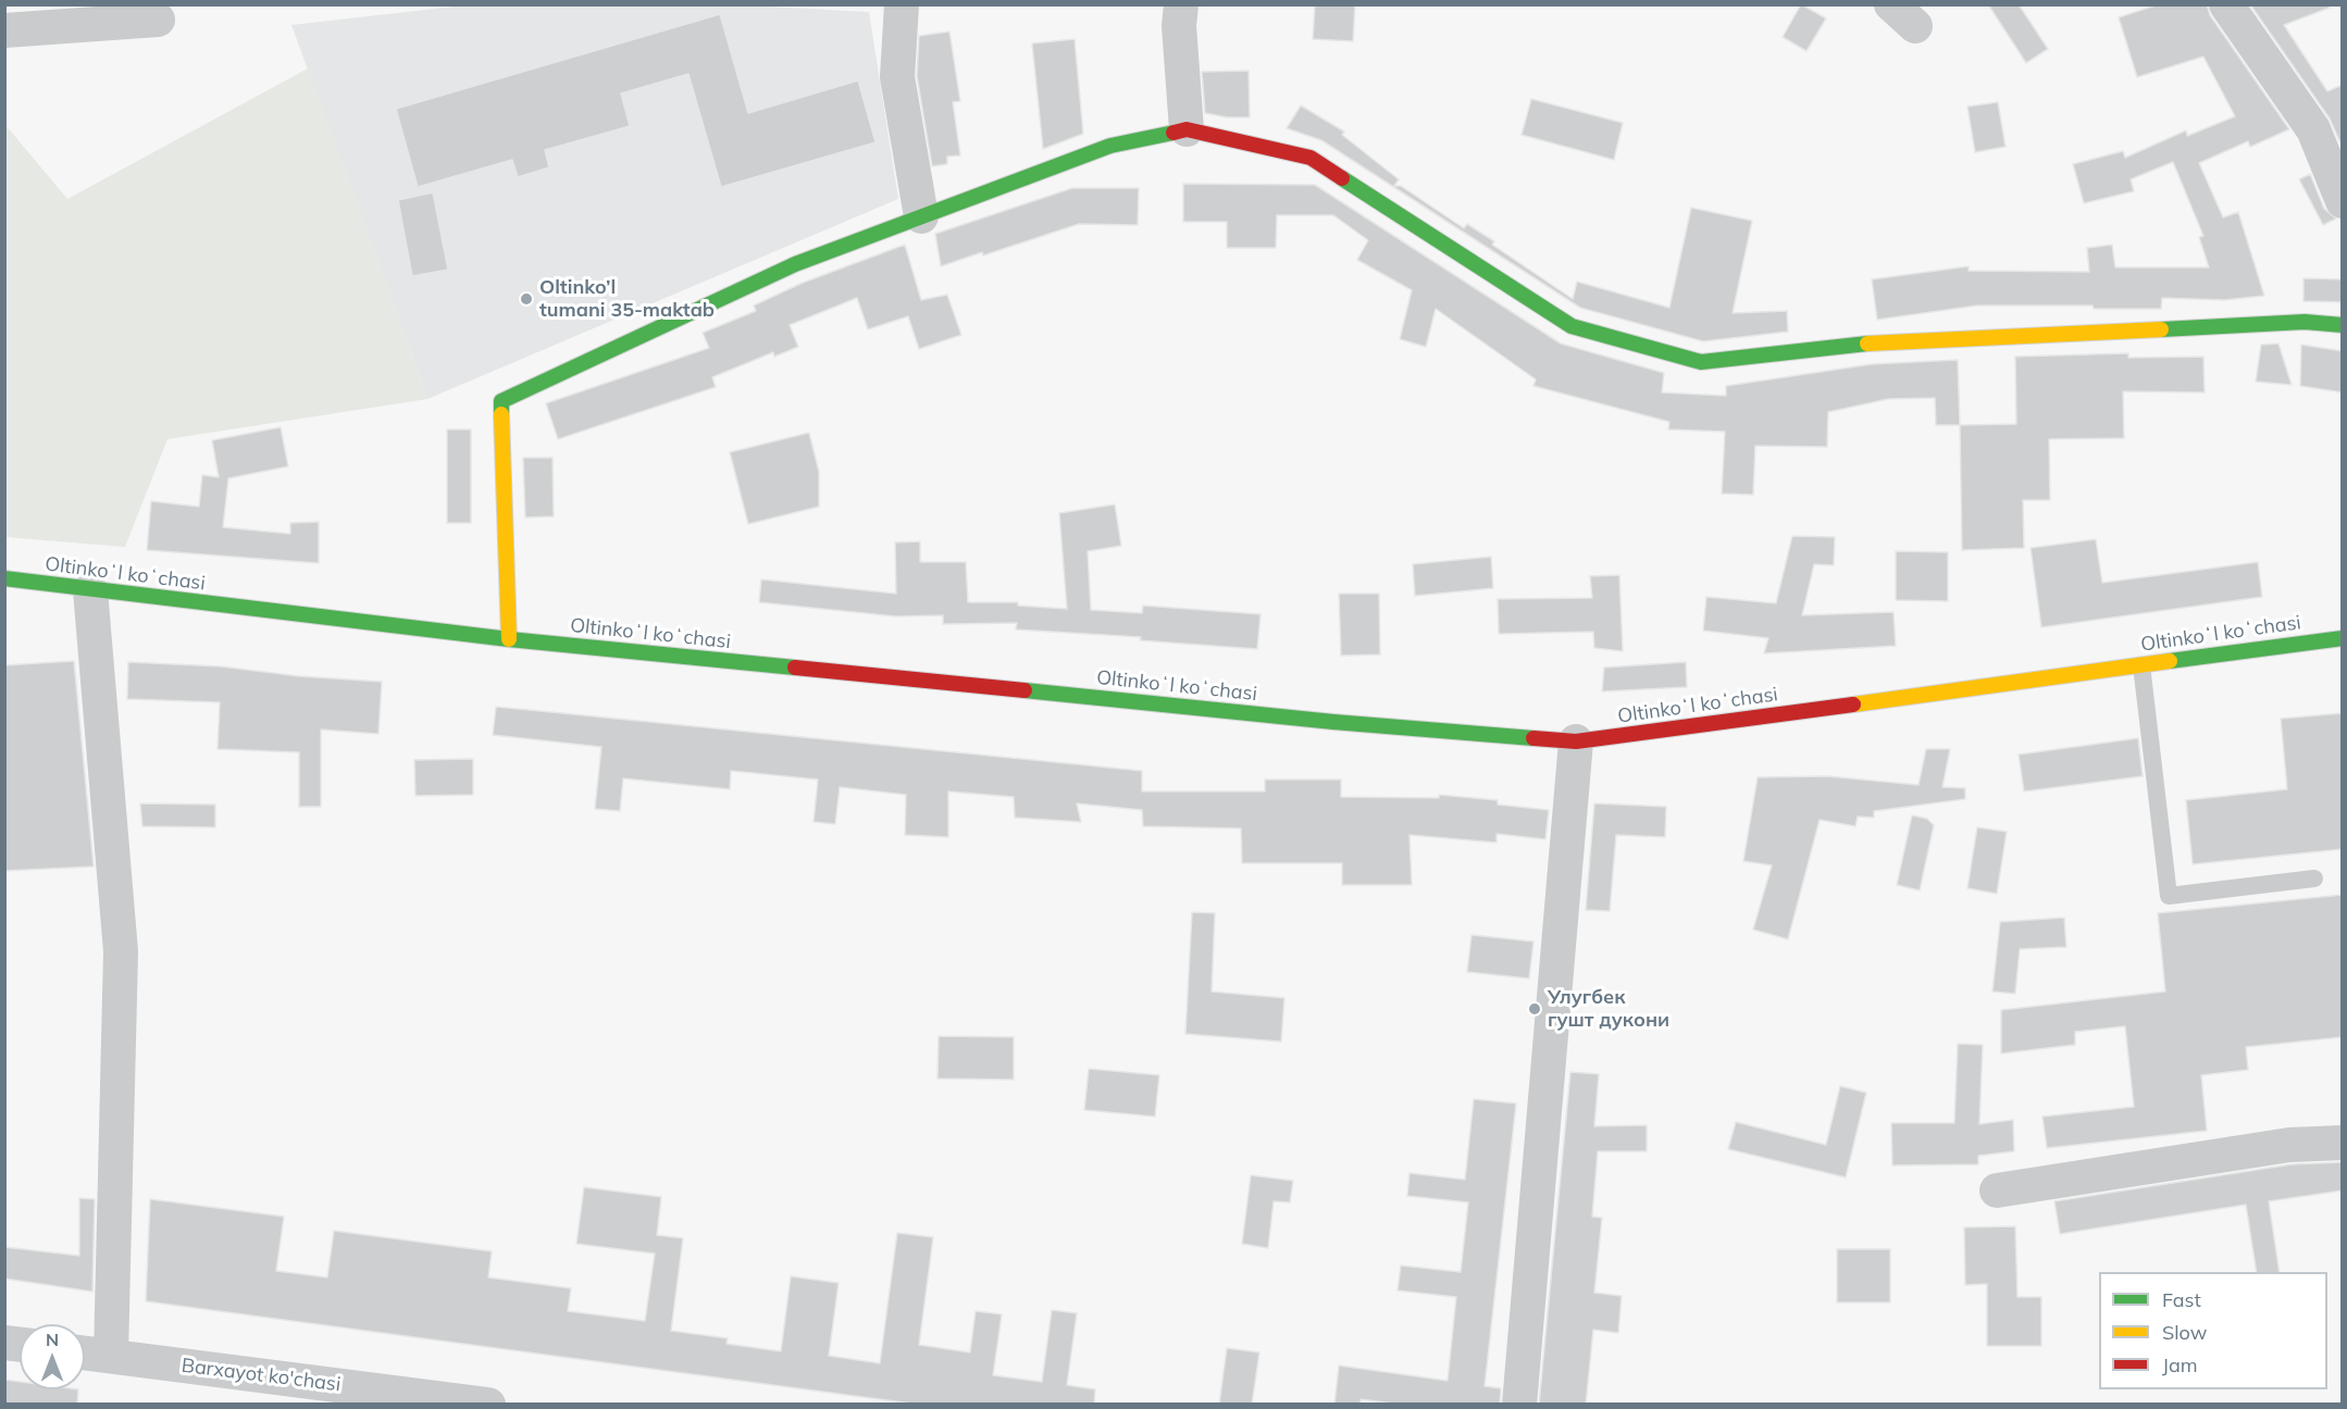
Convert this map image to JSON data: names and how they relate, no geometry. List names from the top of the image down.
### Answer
{
  "streets": {
    "main road": ["Oltinkoʻl koʻchasi"],
    "street": ["Barxayot ko'chasi"]
  },
  "places": ["Oltinko’l tumani 35-maktab", "Улугбек гушт дукони"],
  "legend": ["Fast", "Slow", "Jam"],
  "north": "top"
}
